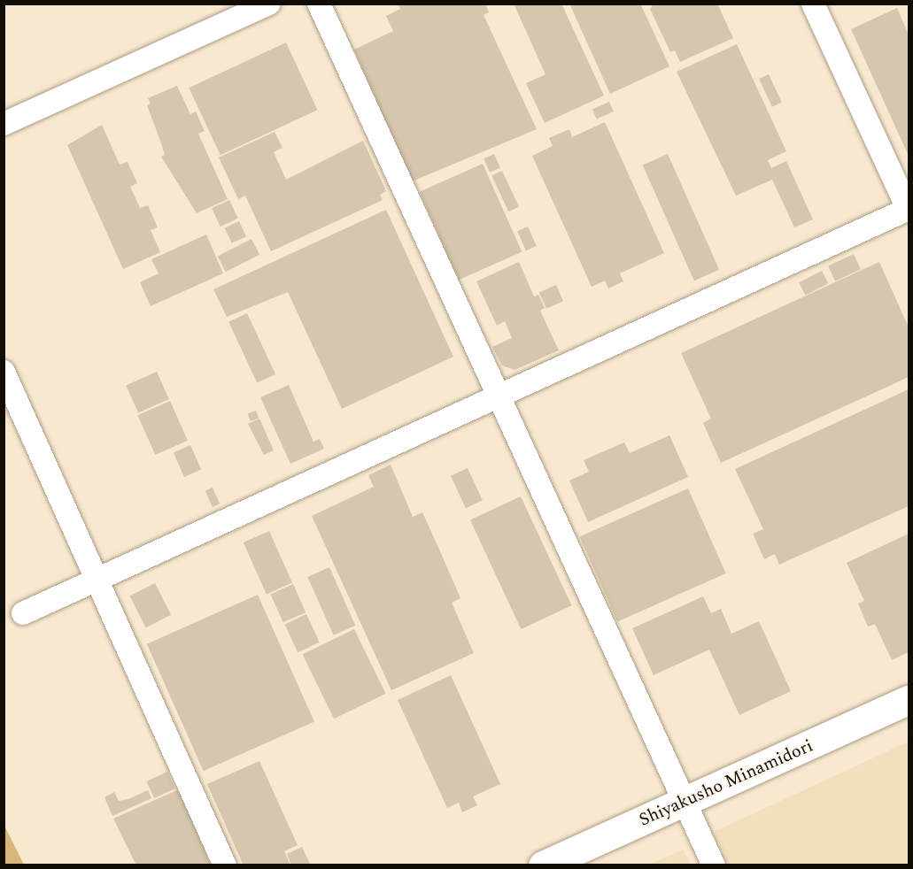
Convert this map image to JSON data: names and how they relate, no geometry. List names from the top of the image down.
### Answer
{
  "streets": {
    "street": ["Shiyakusho Minamidori"]
  }
}
